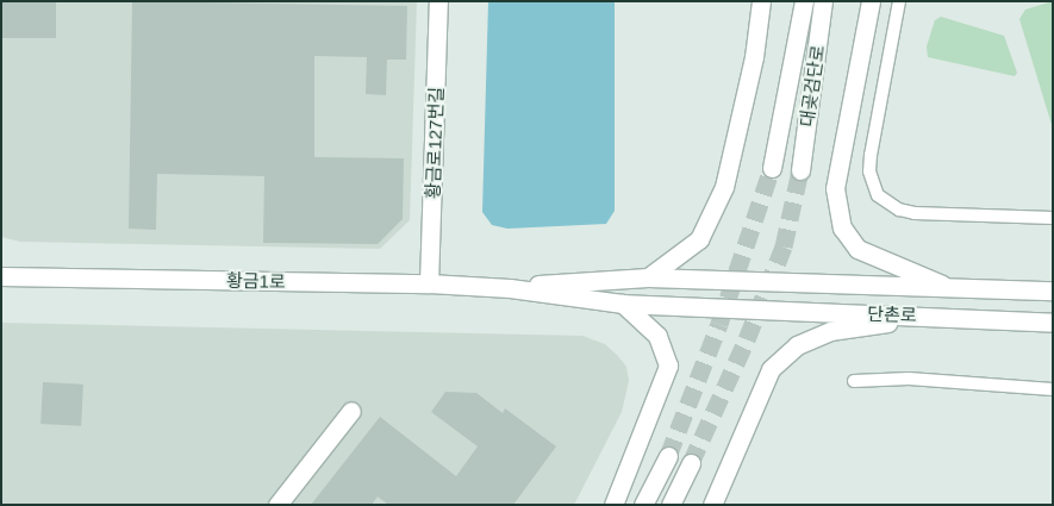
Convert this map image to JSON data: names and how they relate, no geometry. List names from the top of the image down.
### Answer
{
  "streets": {
    "main road": [
      "대곶검단로",
      "황금로127번길",
      "황금1로",
      "단촌로"
    ]
  },
  "crossings": [
    ["황금로127번길", "황금1로"],
    ["황금1로", "단촌로"]
  ]
}
